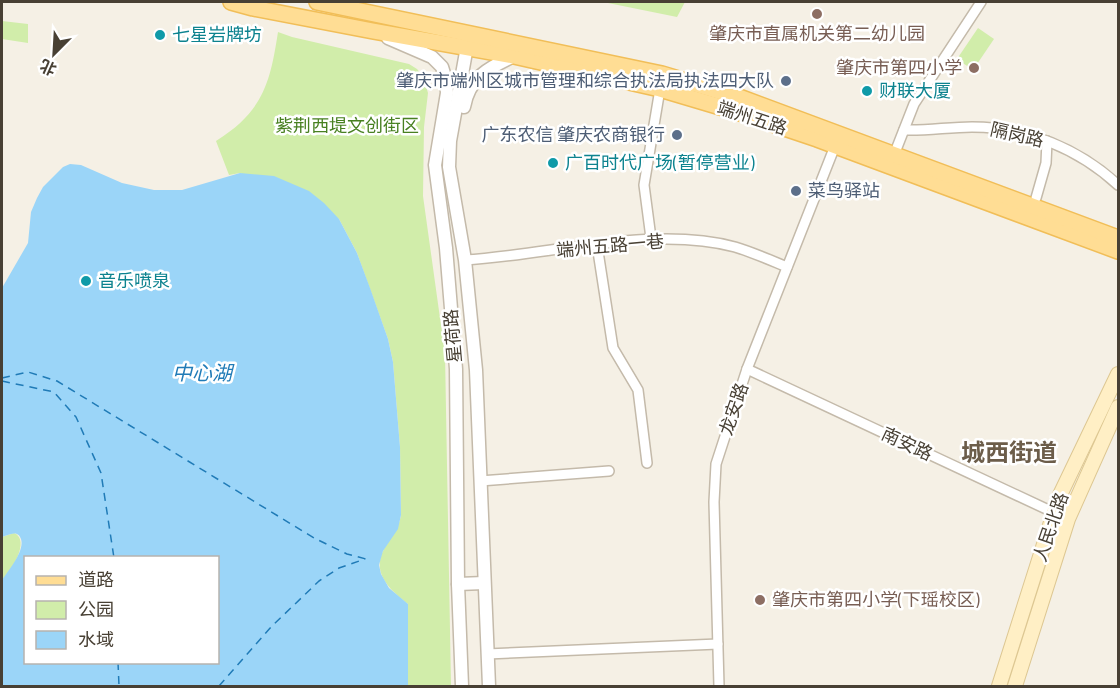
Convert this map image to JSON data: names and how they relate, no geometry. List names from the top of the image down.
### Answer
{
  "streets": {
    "main road": ["端州五路", "人民北路"],
    "street": [
      "隔岗路",
      "端州五路一巷",
      "星荷路",
      "龙安路",
      "南安路"
    ]
  },
  "crossings": [
    ["端州五路", "星荷路"],
    ["端州五路", "龙安路"],
    ["端州五路一巷", "星荷路"],
    ["端州五路一巷", "龙安路"],
    ["龙安路", "南安路"],
    ["南安路", "人民北路"]
  ],
  "districts": ["城西街道"],
  "water": ["中心湖"],
  "parks": ["紫荆西堤文创街区"],
  "places": [
    "肇庆市直属机关第二幼儿园",
    "七星岩牌坊",
    "肇庆市第四小学",
    "肇庆市端州区城市管理和综合执法局执法四大队",
    "财联大厦",
    "广东农信 肇庆农商银行",
    "广百时代广场(暂停营业)",
    "菜鸟驿站",
    "音乐喷泉",
    "肇庆市第四小学(下瑶校区)"
  ],
  "legend": ["道路", "公园", "水域"],
  "north": "bottom left"
}
